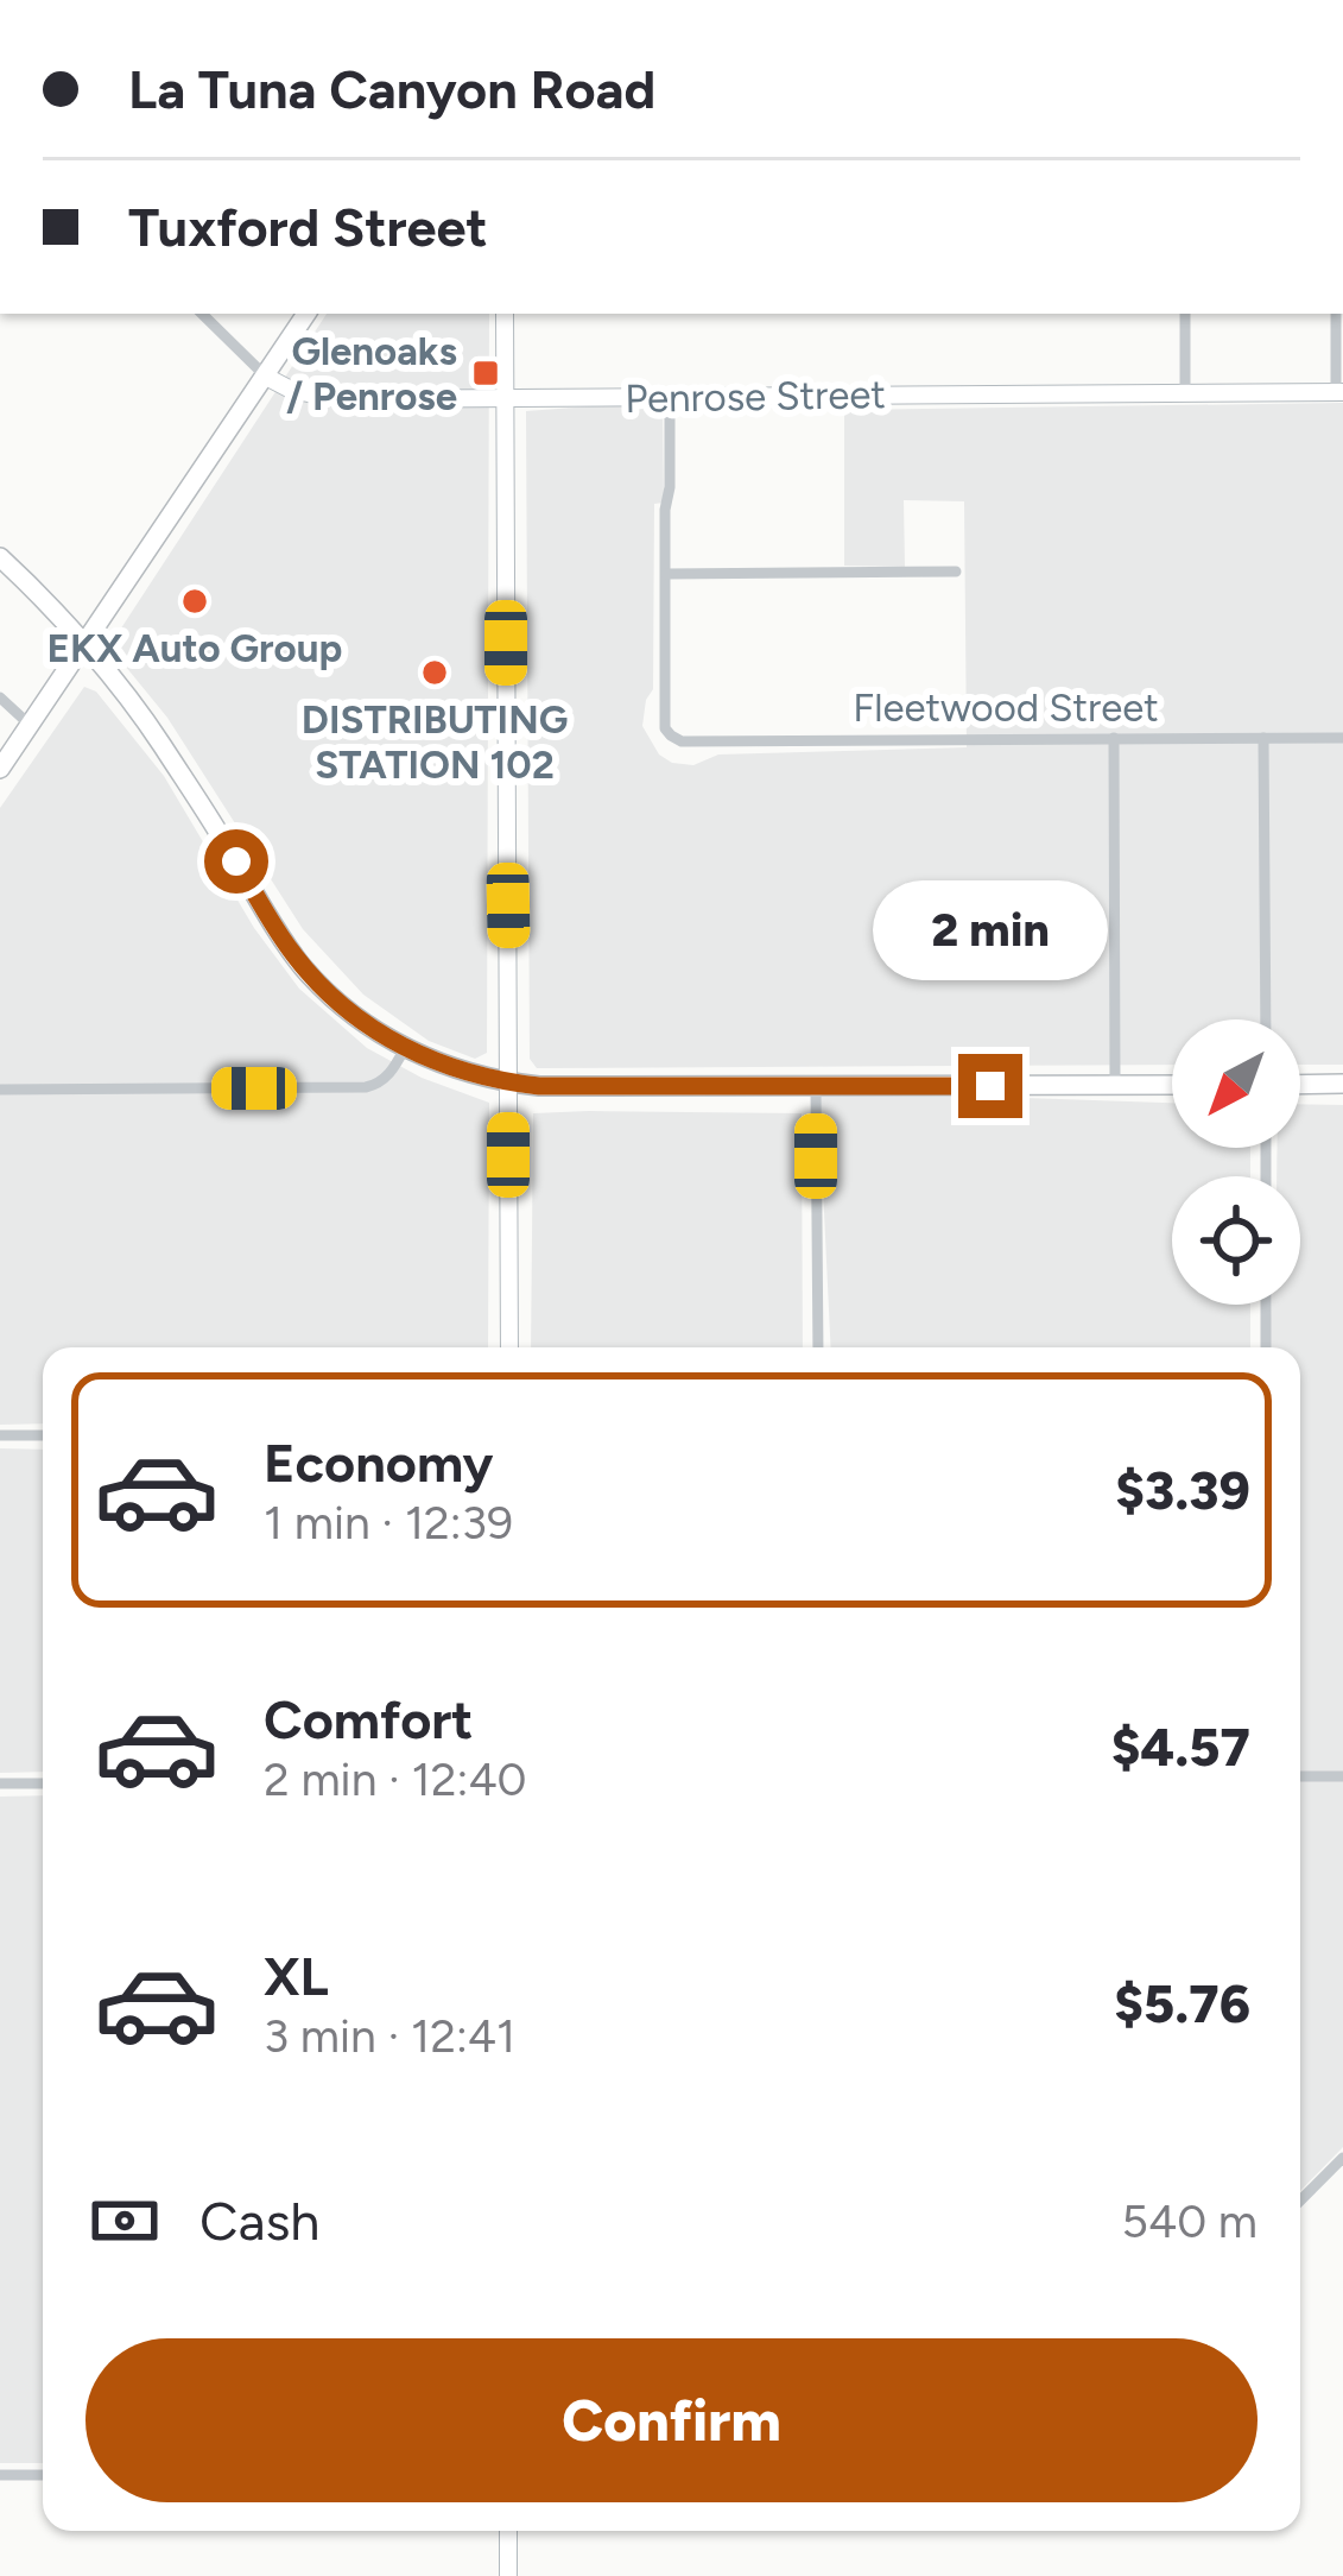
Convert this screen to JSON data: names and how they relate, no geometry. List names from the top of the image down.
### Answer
{
  "streets": {
    "main road": ["Penrose Street"],
    "street": ["Fleetwood Street"]
  },
  "places": {
    "transit": ["Glenoaks / Penrose"],
    "other": ["EKX Auto Group", "DISTRIBUTING STATION 102"]
  },
  "north": "bottom left",
  "page": {
    "banner": ["La Tuna Canyon Road", "Tuxford Street"],
    "bubble": "2 min",
    "list": [
      {
        "name": "Economy",
        "note": "1 min · 12:39",
        "value": "$3.39"
      },
      {
        "name": "Comfort",
        "note": "2 min · 12:40",
        "value": "$4.57"
      },
      {
        "name": "XL",
        "note": "3 min · 12:41",
        "value": "$5.76"
      }
    ],
    "pay": ["Cash", "540 m"],
    "buttons": "Confirm"
  }
}
